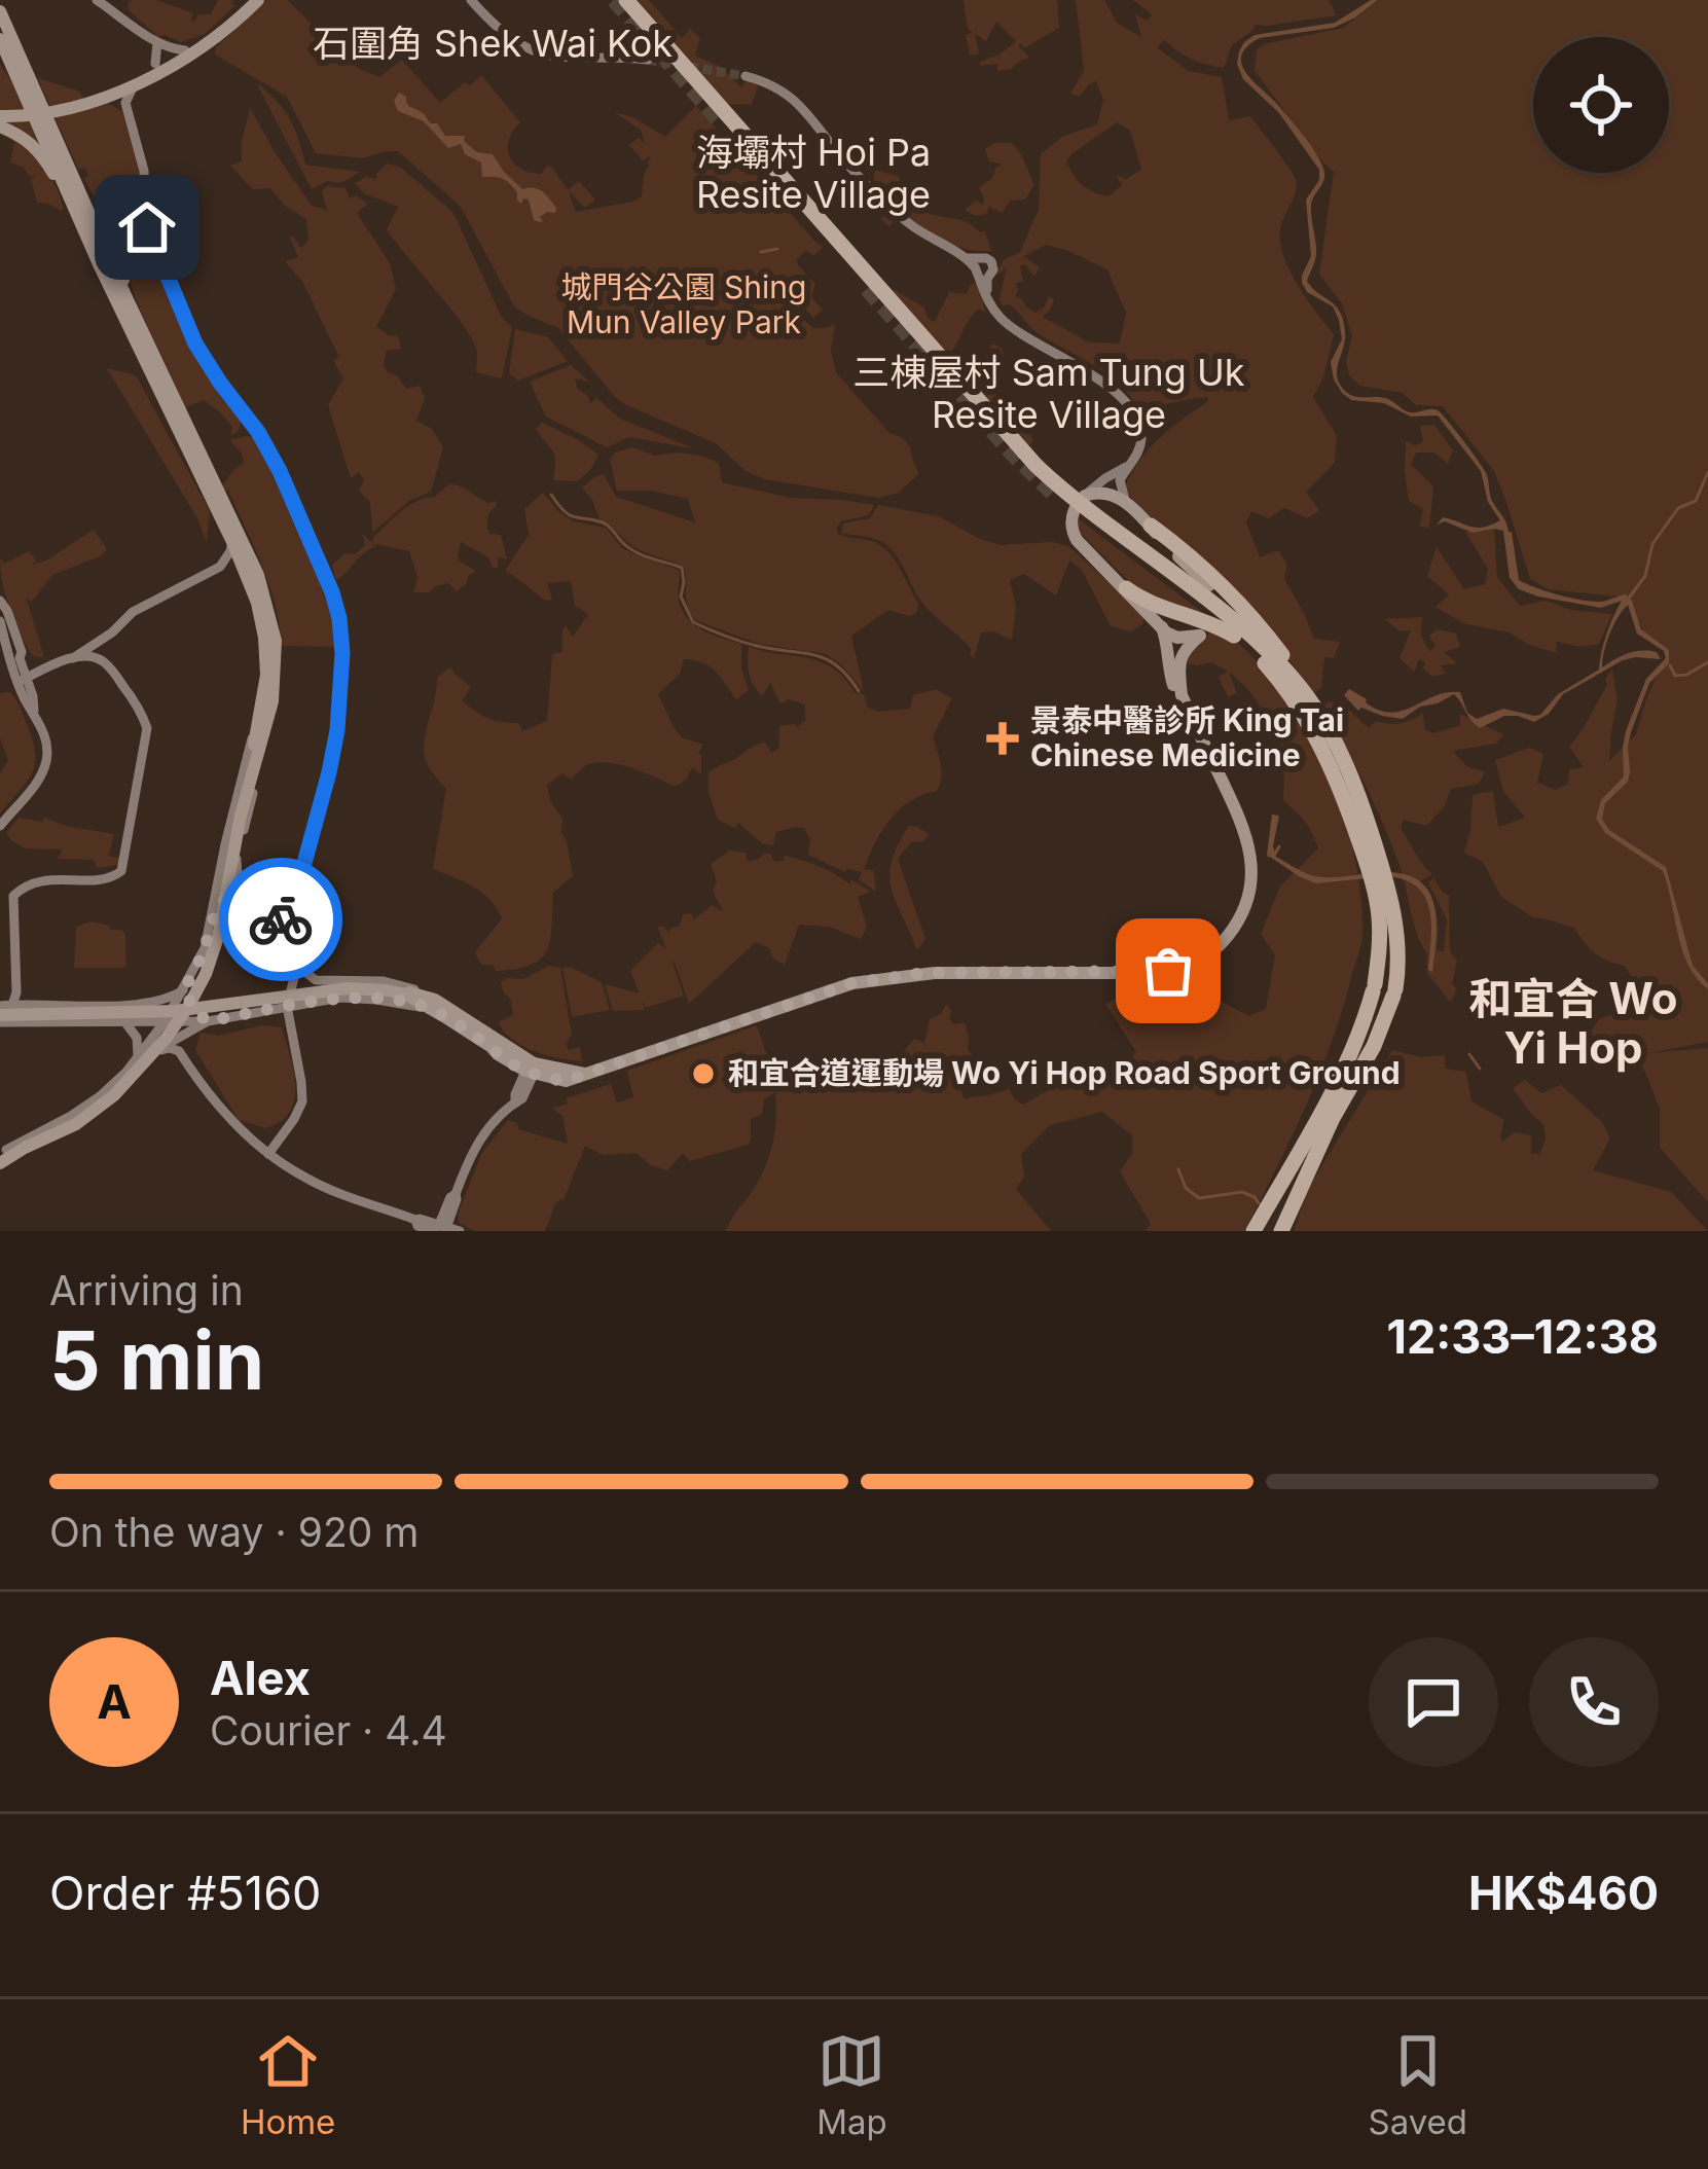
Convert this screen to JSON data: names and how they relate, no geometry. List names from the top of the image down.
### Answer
{
  "districts": [
    "石圍角 Shek Wai Kok",
    "海壩村 Hoi Pa Resite Village",
    "三棟屋村 Sam Tung Uk Resite Village",
    "和宜合 Wo Yi Hop"
  ],
  "parks": ["城門谷公園 Shing Mun Valley Park"],
  "places": {
    "health": ["景泰中醫診所 King Tai Chinese Medicine"],
    "other": ["和宜合道運動場 Wo Yi Hop Road Sport Ground"]
  },
  "page": {
    "heading": ["5 min", "Arriving in", "12:33–12:38"],
    "panel": [
      "Alex",
      "Courier · 4.4",
      "Order #5160",
      "HK$460"
    ],
    "bar": "On the way · 920 m",
    "round": "A",
    "tabs": ["Home", "Map", "Saved"]
  }
}
